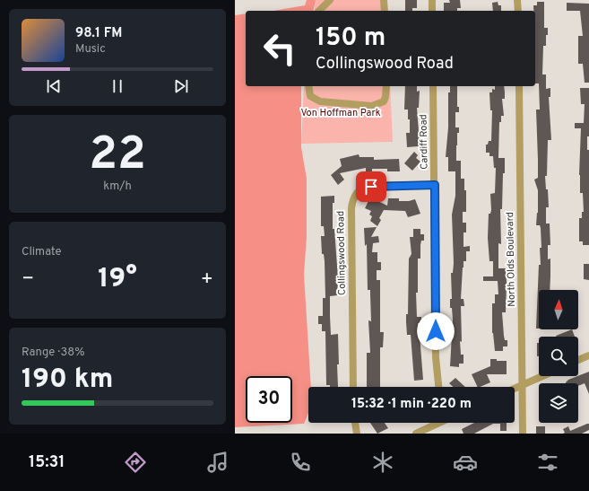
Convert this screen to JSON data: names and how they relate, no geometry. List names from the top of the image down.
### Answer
{
  "streets": {
    "street": ["Cardiff Road", "Collingswood Road", "North Olds Boulevard"]
  },
  "crossings": [
    ["Cardiff Road", "Collingswood Road"]
  ],
  "parks": ["Von Hoffman Park"],
  "north": "top",
  "page": {
    "turn": ["150 m", "Collingswood Road"],
    "song": ["98.1 FM", "Music"],
    "tile": [
      ["22", "km/h"],
      "Climate",
      ["Range · 38%", "190 km"]
    ],
    "heat": ["−", "19°", "+"],
    "limit": "30",
    "trip": "15:32 · 1 min · 220 m",
    "tabs": "15:31"
  }
}
